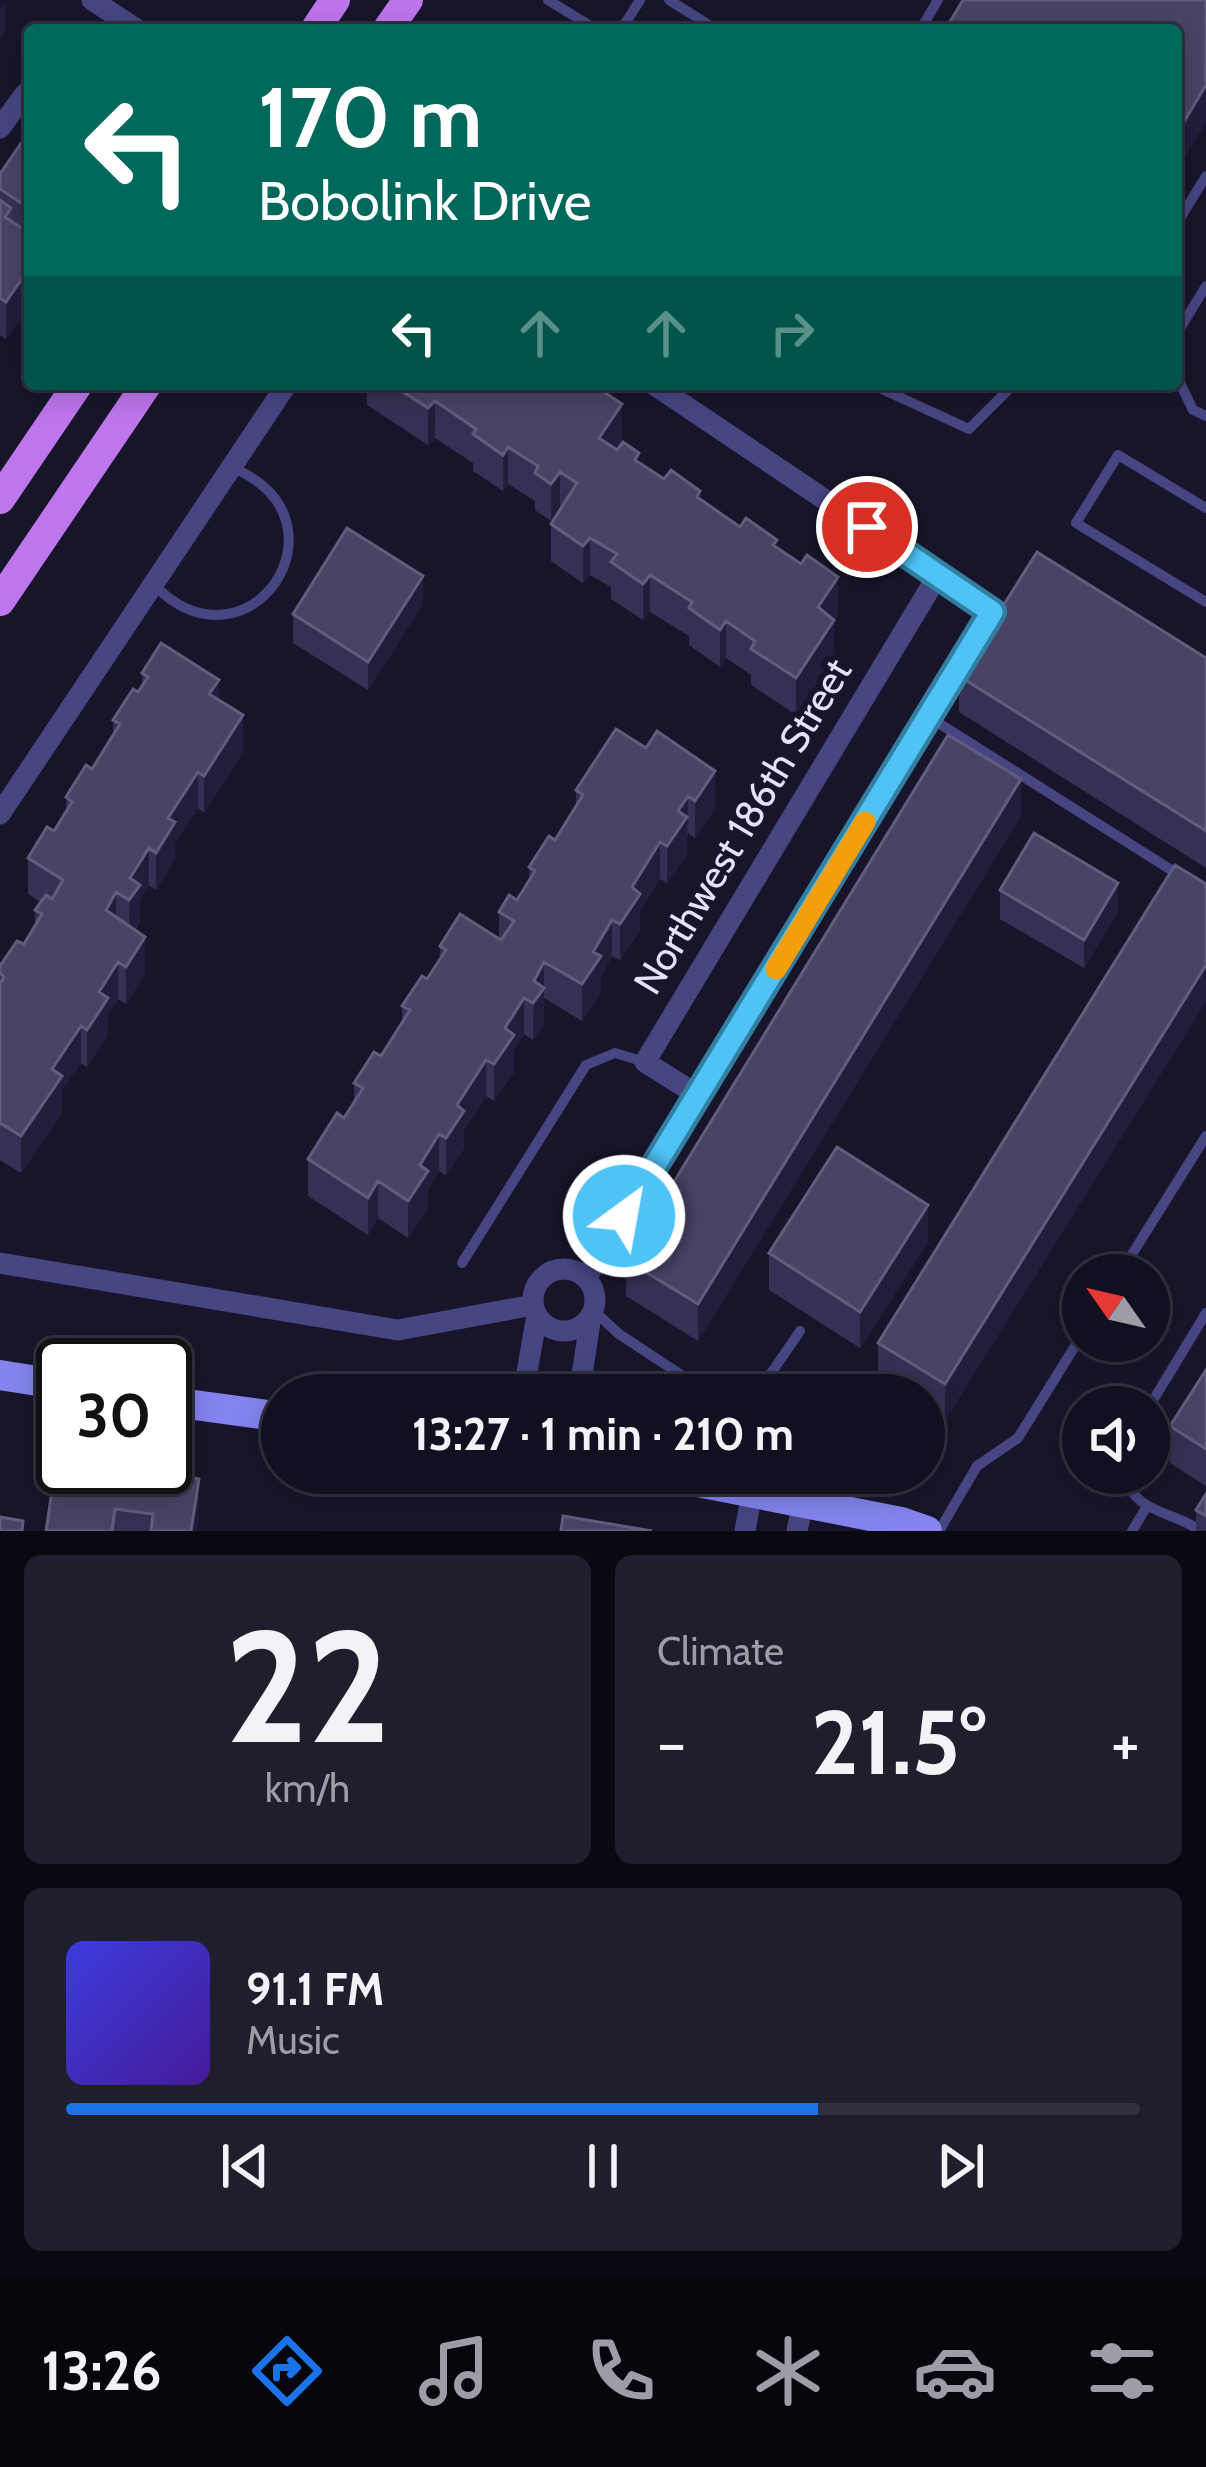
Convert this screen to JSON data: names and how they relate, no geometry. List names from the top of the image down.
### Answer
{
  "streets": {
    "street": ["Northwest 186th Street"]
  },
  "north": "top left",
  "page": {
    "turn": ["170 m", "Bobolink Drive"],
    "limit": "30",
    "trip": "13:27 · 1 min · 210 m",
    "tile": [
      ["22", "km/h"],
      "Climate"
    ],
    "heat": ["−", "21.5°", "+"],
    "song": ["91.1 FM", "Music"],
    "tabs": "13:26"
  }
}
